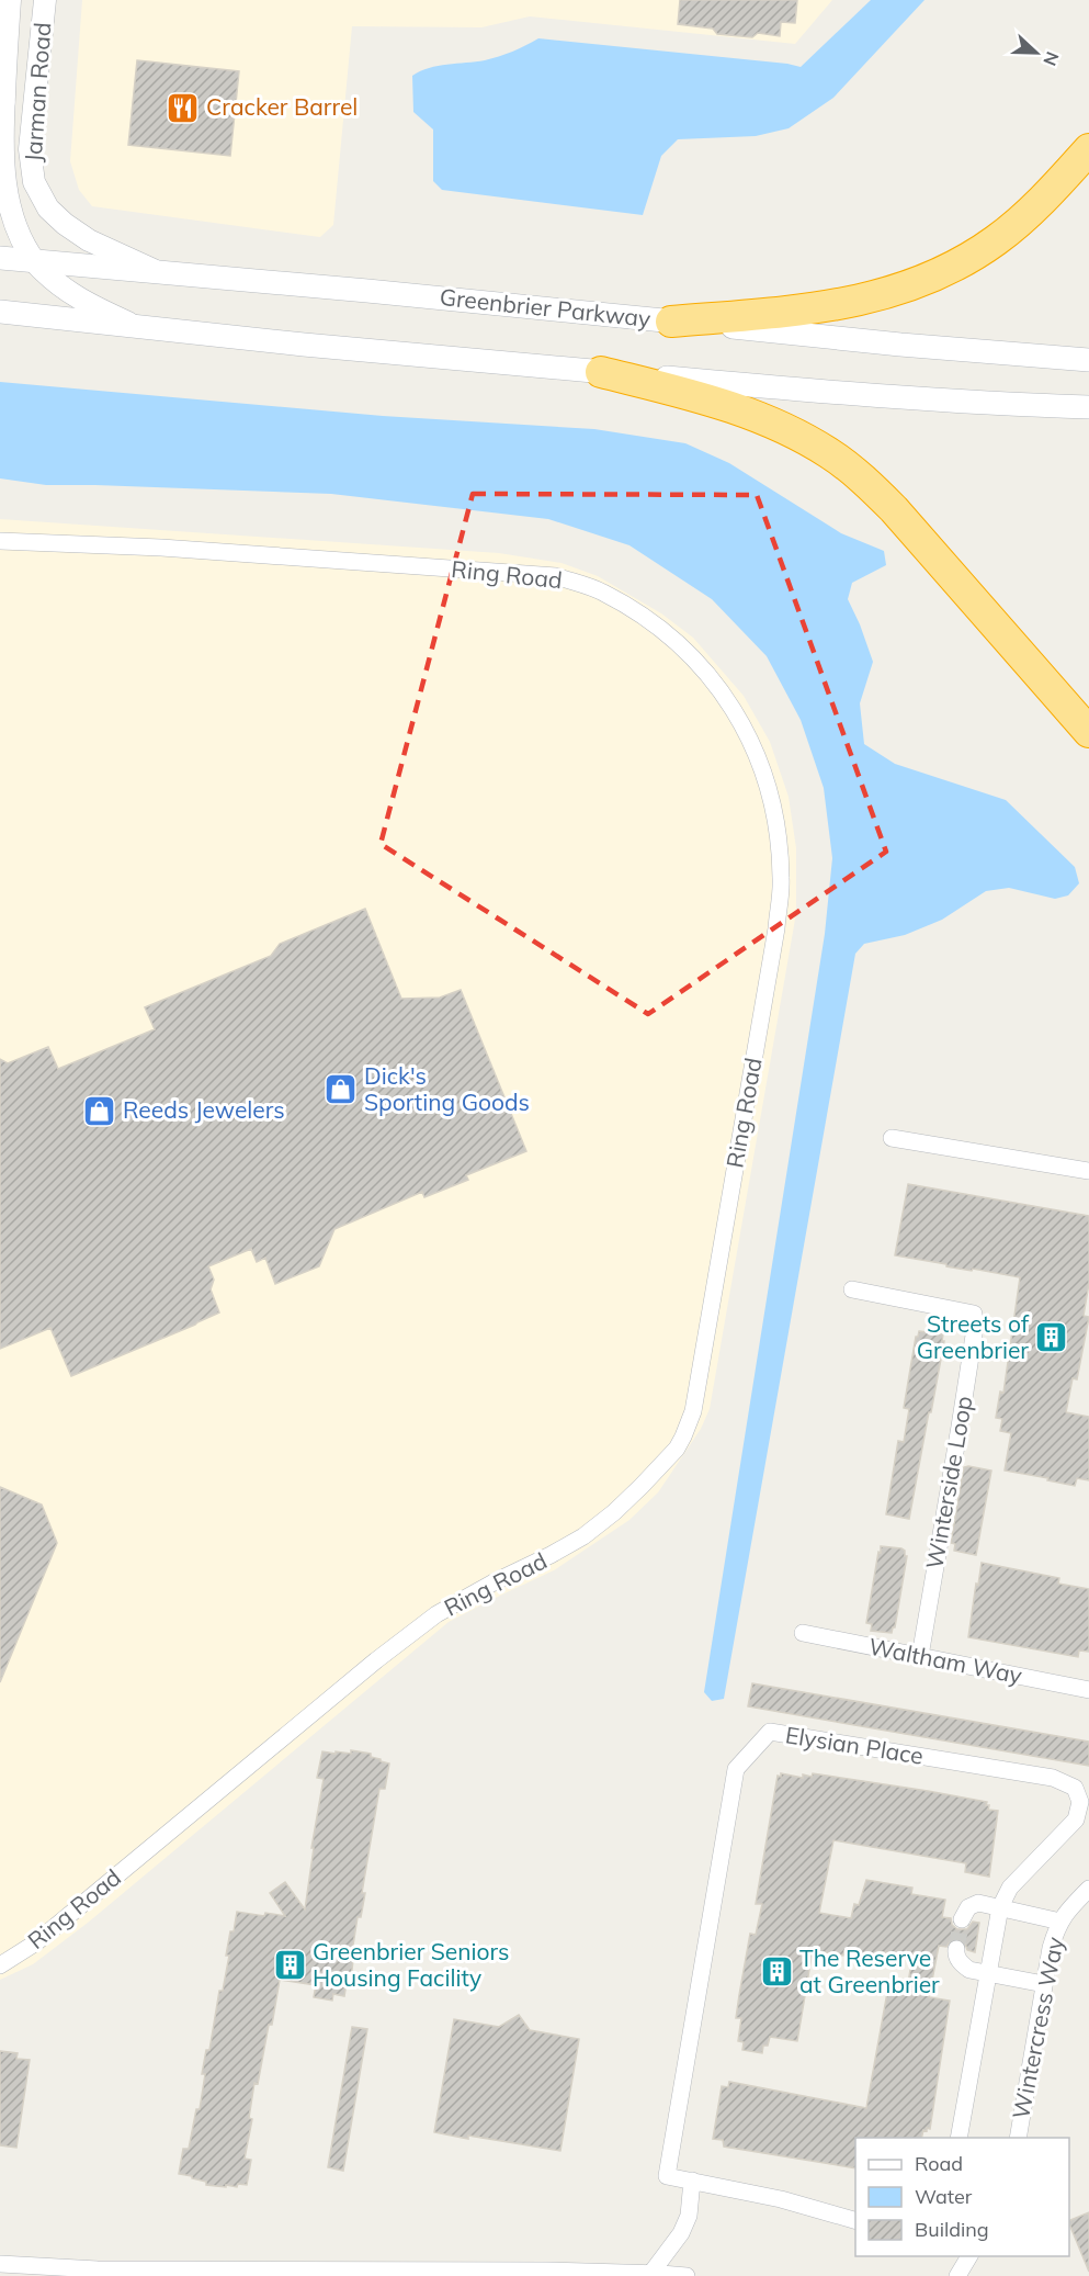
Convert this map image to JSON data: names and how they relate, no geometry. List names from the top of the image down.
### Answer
{
  "streets": {
    "main road": ["Greenbrier Parkway"],
    "street": [
      "Jarman Road",
      "Ring Road",
      "Winterside Loop",
      "Waltham Way",
      "Elysian Place",
      "Wintercress Way"
    ]
  },
  "crossings": [
    ["Jarman Road", "Greenbrier Parkway"],
    ["Winterside Loop", "Waltham Way"]
  ],
  "places": {
    "restaurant": ["Cracker Barrel"],
    "shop": ["Dick's Sporting Goods", "Reeds Jewelers"],
    "building": ["Streets of Greenbrier", "Greenbrier Seniors Housing Facility", "The Reserve at Greenbrier"]
  },
  "legend": ["Road", "Water", "Building"],
  "north": "right"
}
